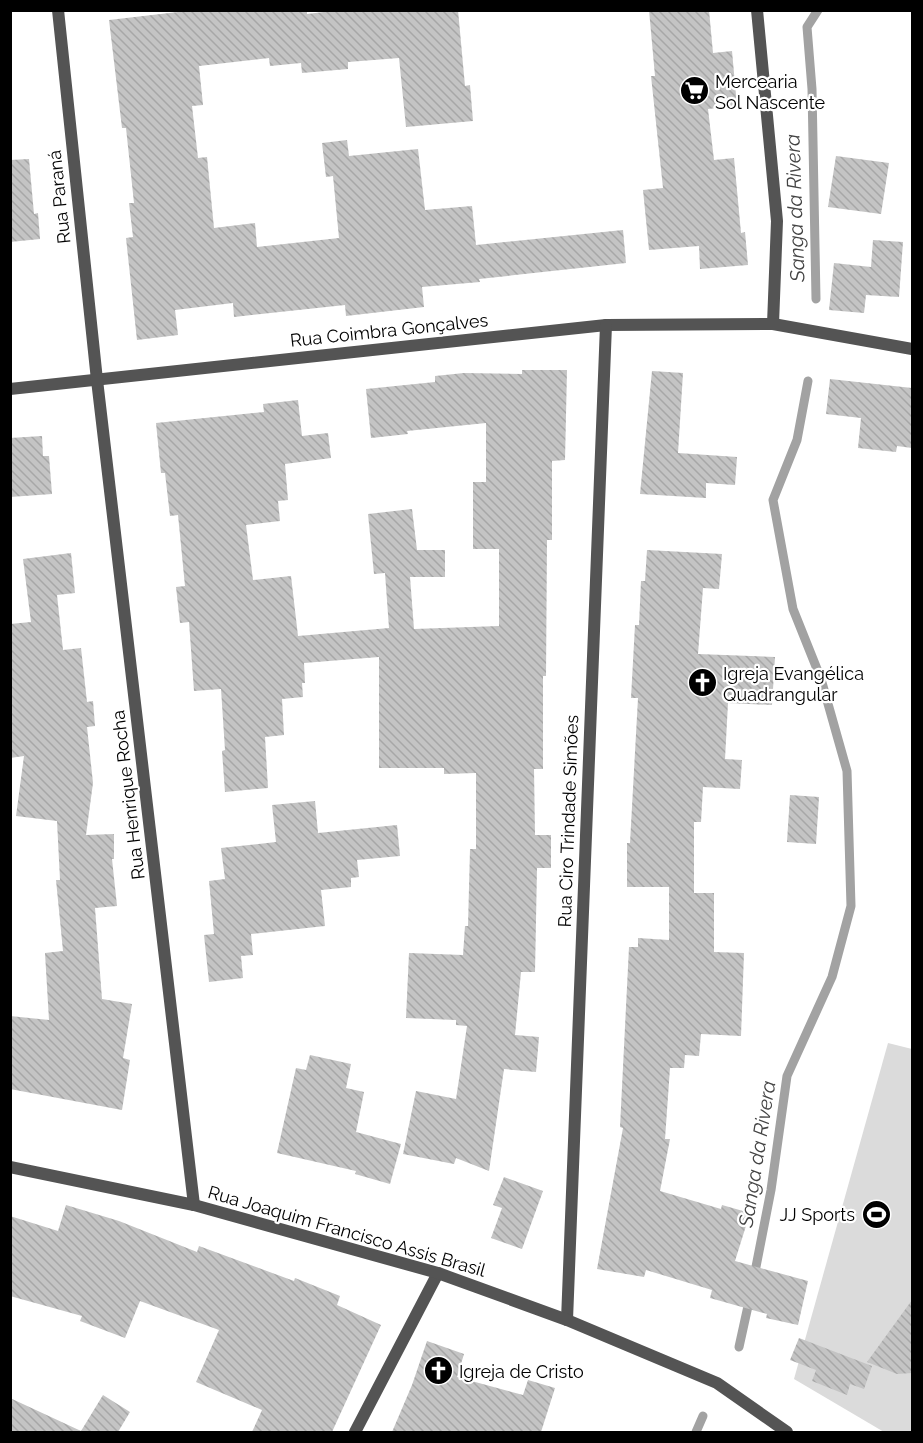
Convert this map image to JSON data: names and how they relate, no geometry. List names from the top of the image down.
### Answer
{
  "streets": {
    "street": [
      "Rua Paraná",
      "Rua Coimbra Gonçalves",
      "Rua Henrique Rocha",
      "Rua Ciro Trindade Simões",
      "Rua Joaquim Francisco Assis Brasil"
    ]
  },
  "crossings": [
    ["Rua Paraná", "Rua Coimbra Gonçalves"],
    ["Rua Paraná", "Rua Henrique Rocha"],
    ["Rua Coimbra Gonçalves", "Rua Henrique Rocha"],
    ["Rua Coimbra Gonçalves", "Rua Ciro Trindade Simões"],
    ["Rua Henrique Rocha", "Rua Joaquim Francisco Assis Brasil"],
    ["Rua Ciro Trindade Simões", "Rua Joaquim Francisco Assis Brasil"]
  ],
  "water": ["Sanga da Rivera"],
  "places": {
    "supermarket": ["Mercearia Sol Nascente"],
    "church": ["Igreja Evangélica Quadrangular", "Igreja de Cristo"],
    "sports": ["JJ Sports"]
  }
}
